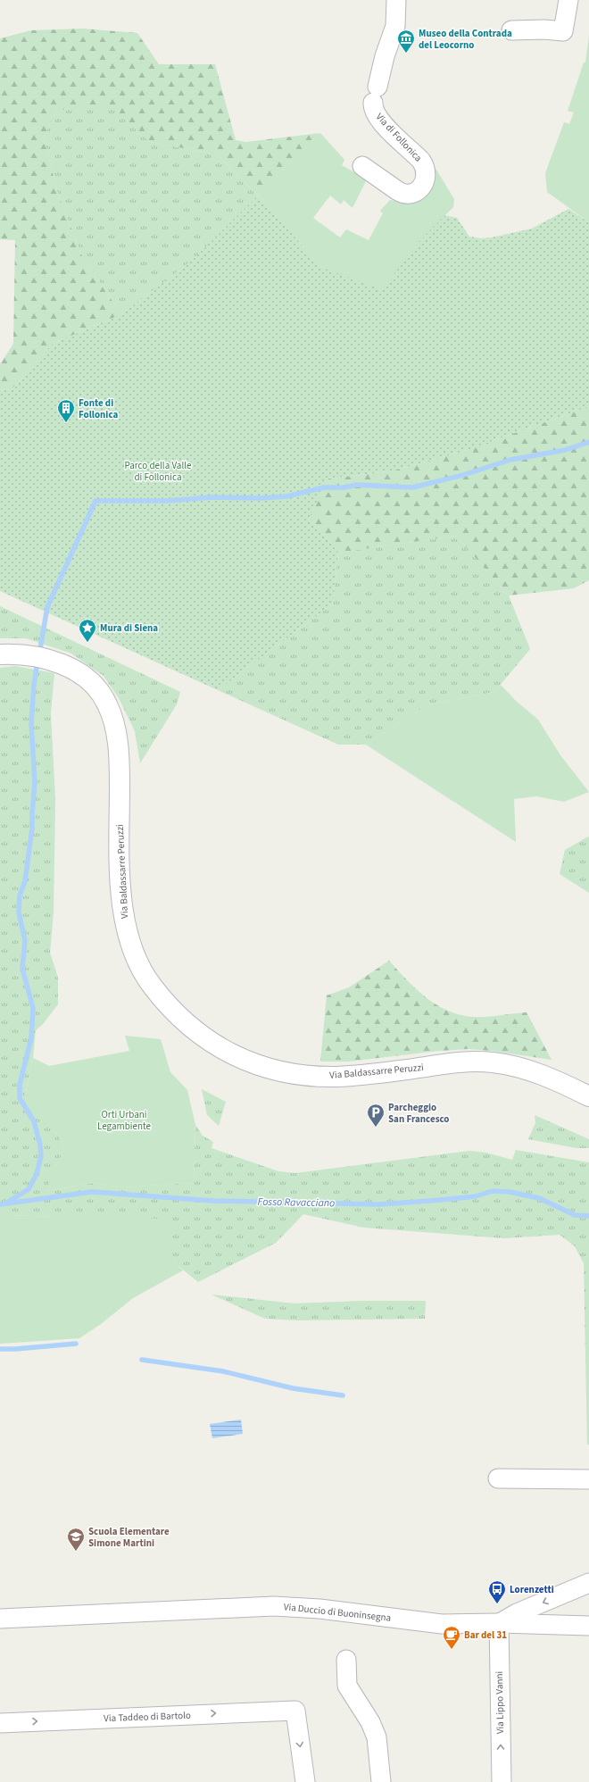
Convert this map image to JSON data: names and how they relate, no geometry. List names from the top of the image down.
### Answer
{
  "streets": {
    "street": [
      "Via di Follonica",
      "Via Baldassarre Peruzzi",
      "Via Duccio di Buoninsegna",
      "Via Lippo Vanni",
      "Via Taddeo di Bartolo"
    ]
  },
  "crossings": [
    ["Via Duccio di Buoninsegna", "Via Lippo Vanni"]
  ],
  "one_way": ["Via Taddeo di Bartolo"],
  "water": ["Fosso Ravacciano"],
  "parks": ["Parco della Valle di Follonica", "Orti Urbani Legambiente"],
  "places": {
    "museum": ["Museo della Contrada del Leocorno"],
    "building": ["Fonte di Follonica"],
    "place": ["Mura di Siena"],
    "parking": ["Parcheggio San Francesco"],
    "school or university": ["Scuola Elementare Simone Martini"],
    "bus stop": ["Lorenzetti"],
    "cafe": ["Bar del 31"]
  }
}
